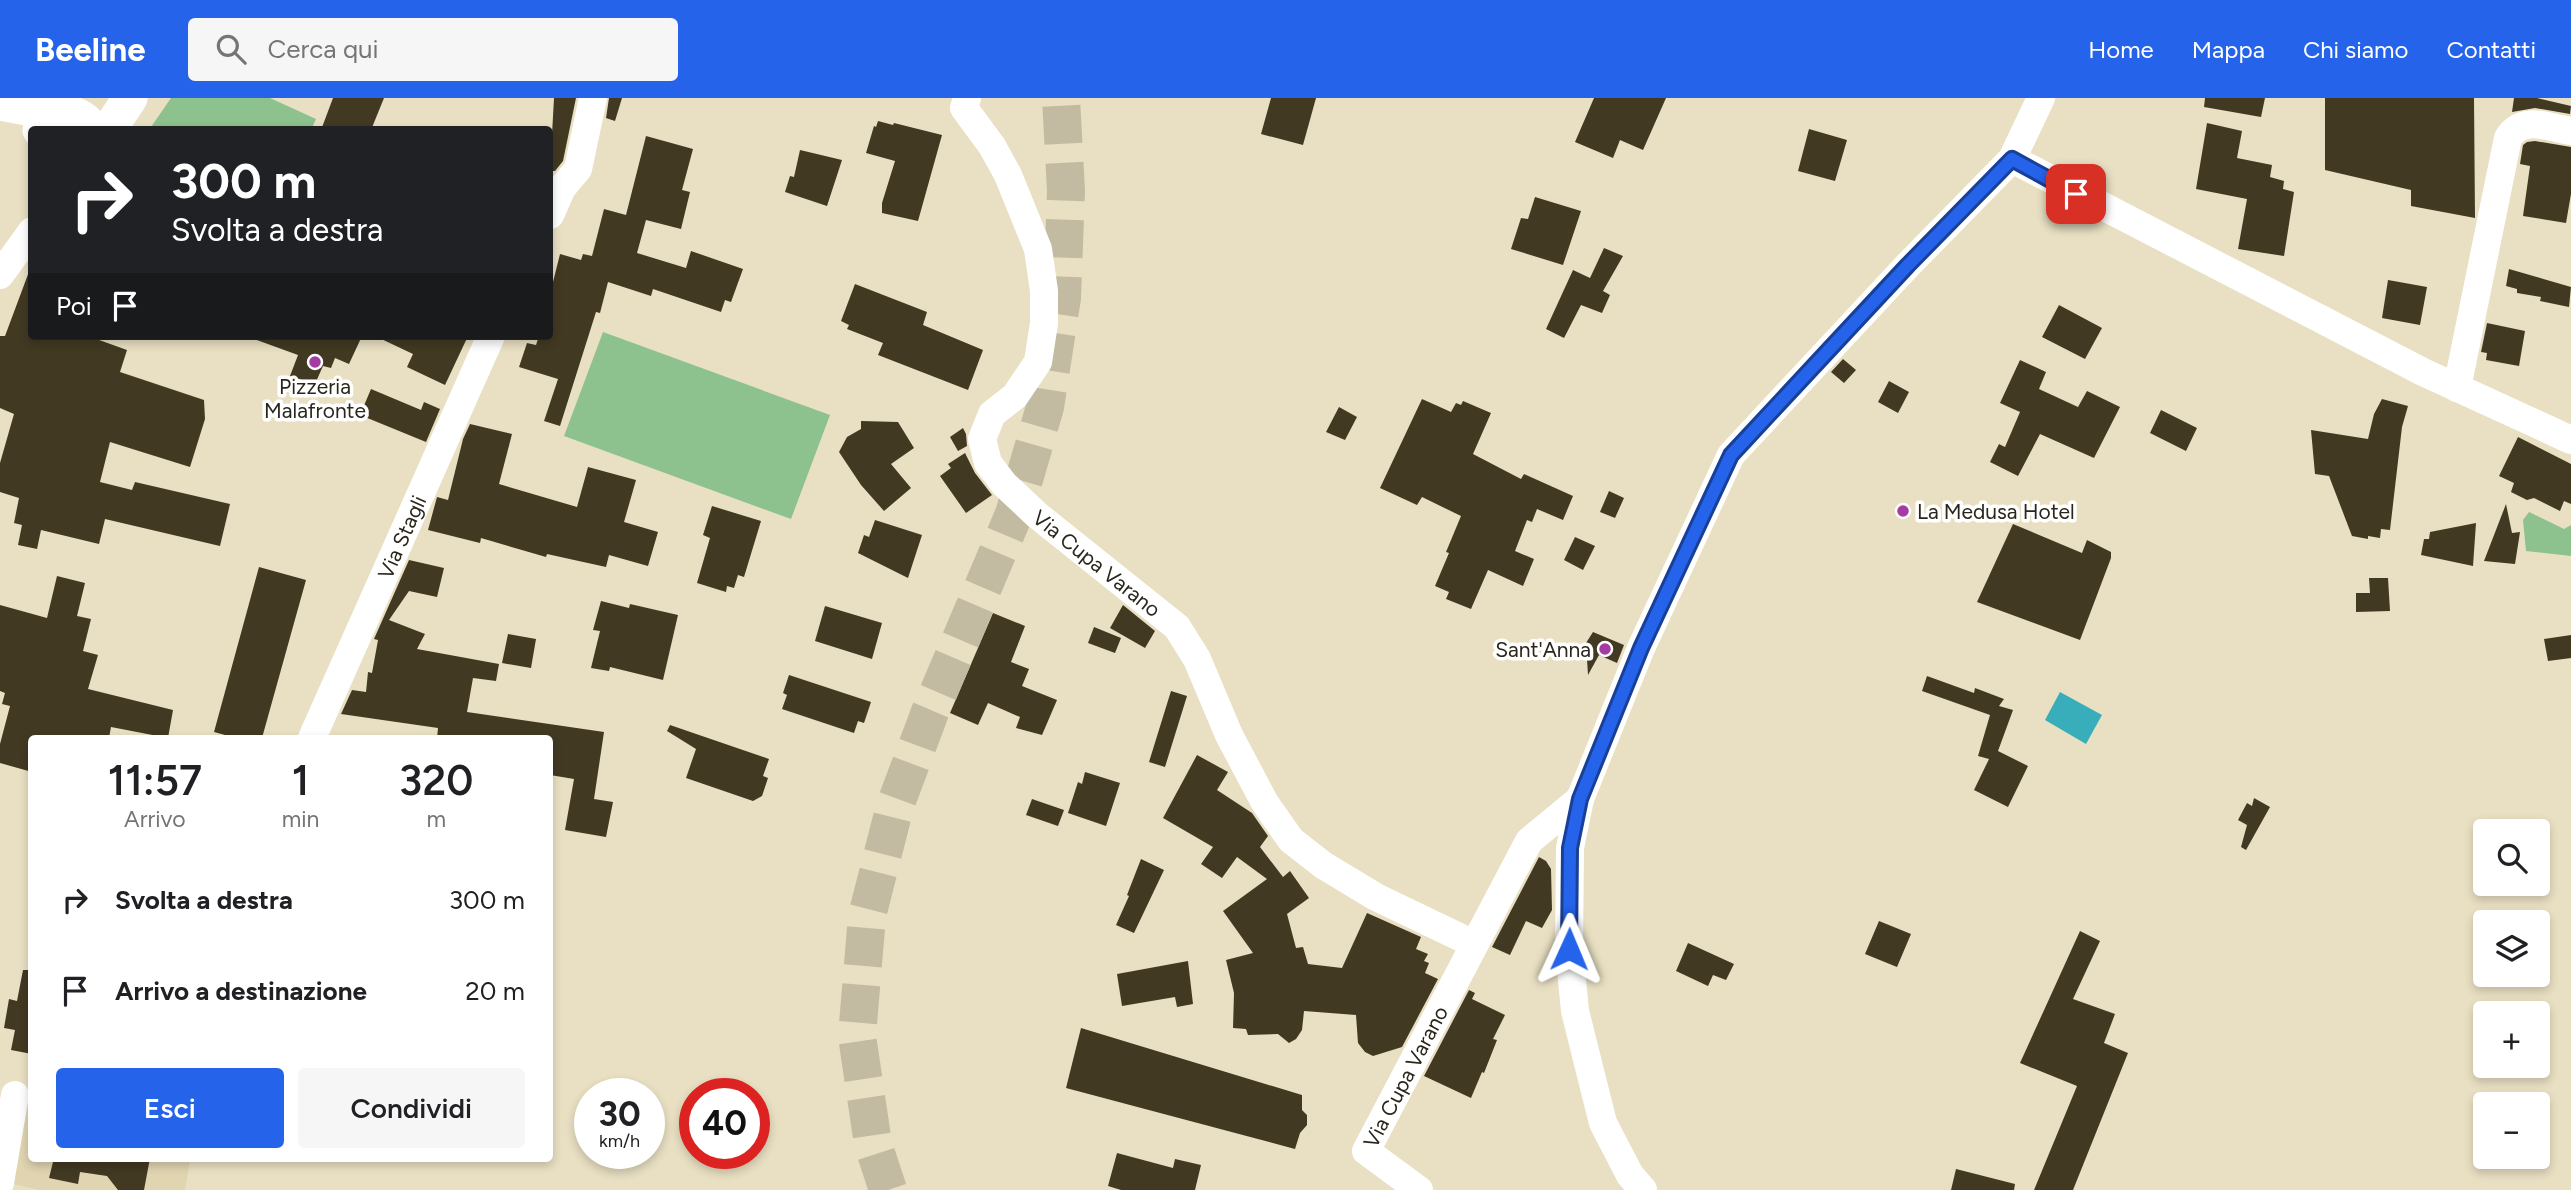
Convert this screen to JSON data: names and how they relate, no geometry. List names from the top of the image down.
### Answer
{
  "streets": {
    "street": ["Via Stagli", "Via Cupa Varano"]
  },
  "places": ["Pizzeria Malafronte", "La Medusa Hotel", "Sant'Anna"],
  "page": {
    "header": "Beeline",
    "search": "Cerca qui",
    "nav": [
      "Home",
      "Mappa",
      "Chi siamo",
      "Contatti"
    ],
    "turn": ["300 m", "Svolta a destra"],
    "then": "Poi",
    "eta": [
      "11:57",
      "Arrivo",
      "1",
      "min",
      "320",
      "m"
    ],
    "map_buttons": ["+", "−"],
    "list": [
      {
        "name": "Svolta a destra",
        "value": "300 m"
      },
      {
        "name": "Arrivo a destinazione",
        "value": "20 m"
      }
    ],
    "buttons": ["Esci", "Condividi"],
    "speed": "30 km/h",
    "limit": "40"
  }
}
